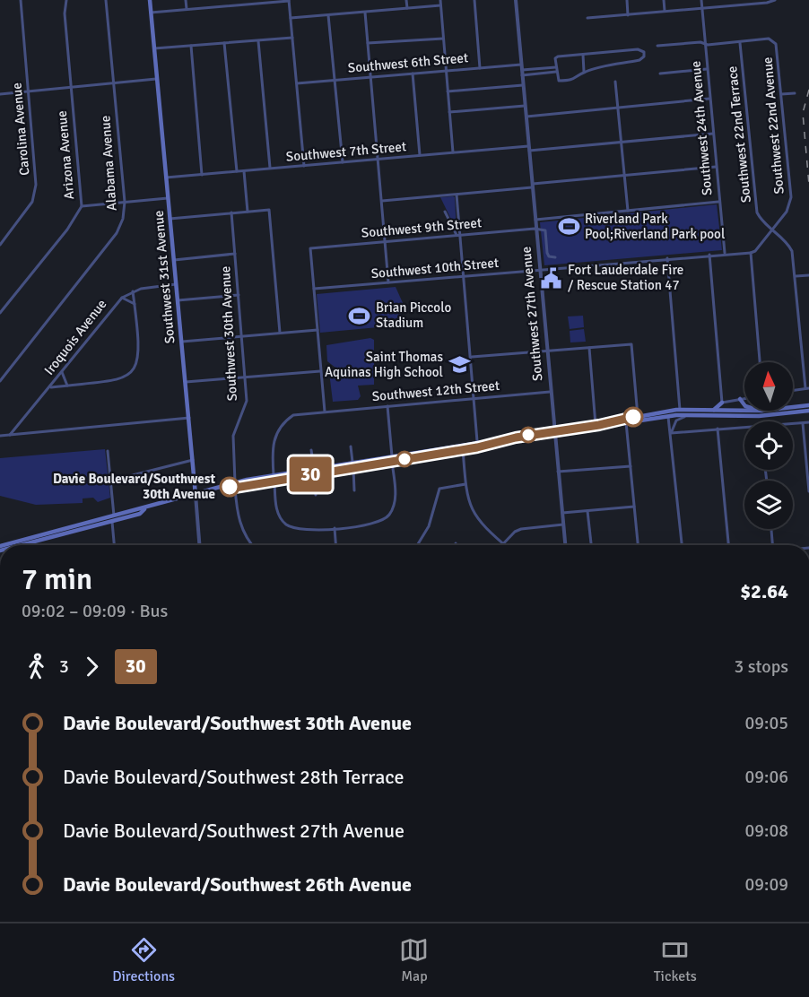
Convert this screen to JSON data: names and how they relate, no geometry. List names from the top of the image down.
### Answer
{
  "streets": {
    "main road": ["Southwest 31st Avenue"],
    "street": [
      "Southwest 6th Street",
      "Southwest 22nd Avenue",
      "Southwest 24th Avenue",
      "Carolina Avenue",
      "Southwest 22nd Terrace",
      "Southwest 7th Street",
      "Arizona Avenue",
      "Alabama Avenue",
      "Southwest 9th Street",
      "Southwest 10th Street",
      "Southwest 27th Avenue",
      "Southwest 30th Avenue",
      "Iroquois Avenue",
      "Southwest 12th Street"
    ]
  },
  "crossings": [
    ["Southwest 6th Street", "Southwest 27th Avenue"],
    ["Southwest 22nd Avenue", "Southwest 22nd Terrace"],
    ["Southwest 24th Avenue", "Southwest 7th Street"],
    ["Southwest 24th Avenue", "Southwest 10th Street"],
    ["Southwest 7th Street", "Southwest 31st Avenue"],
    ["Southwest 7th Street", "Southwest 27th Avenue"],
    ["Southwest 9th Street", "Southwest 10th Street"],
    ["Southwest 9th Street", "Southwest 27th Avenue"],
    ["Southwest 10th Street", "Southwest 27th Avenue"],
    ["Southwest 31st Avenue", "Iroquois Avenue"],
    ["Southwest 27th Avenue", "Southwest 12th Street"]
  ],
  "places": {
    "sports": ["Riverland Park Pool;Riverland Park pool", "Brian Piccolo Stadium"],
    "public building": ["Fort Lauderdale Fire / Rescue Station 47"],
    "school or university": ["Saint Thomas Aquinas High School"],
    "other": ["Davie Boulevard/Southwest 30th Avenue"]
  },
  "lines": ["bus line 30"],
  "north": "top",
  "page": {
    "on_map": "30",
    "heading": ["7 min", "09:02 – 09:09 · Bus", "$2.64"],
    "legs": ["3", "30", "3 stops"],
    "list": [
      {
        "name": "Davie Boulevard/Southwest 30th Avenue",
        "value": "09:05"
      },
      {
        "name": "Davie Boulevard/Southwest 28th Terrace",
        "value": "09:06"
      },
      {
        "name": "Davie Boulevard/Southwest 27th Avenue",
        "value": "09:08"
      },
      {
        "name": "Davie Boulevard/Southwest 26th Avenue",
        "value": "09:09"
      }
    ],
    "tabs": ["Directions", "Map", "Tickets"]
  }
}
